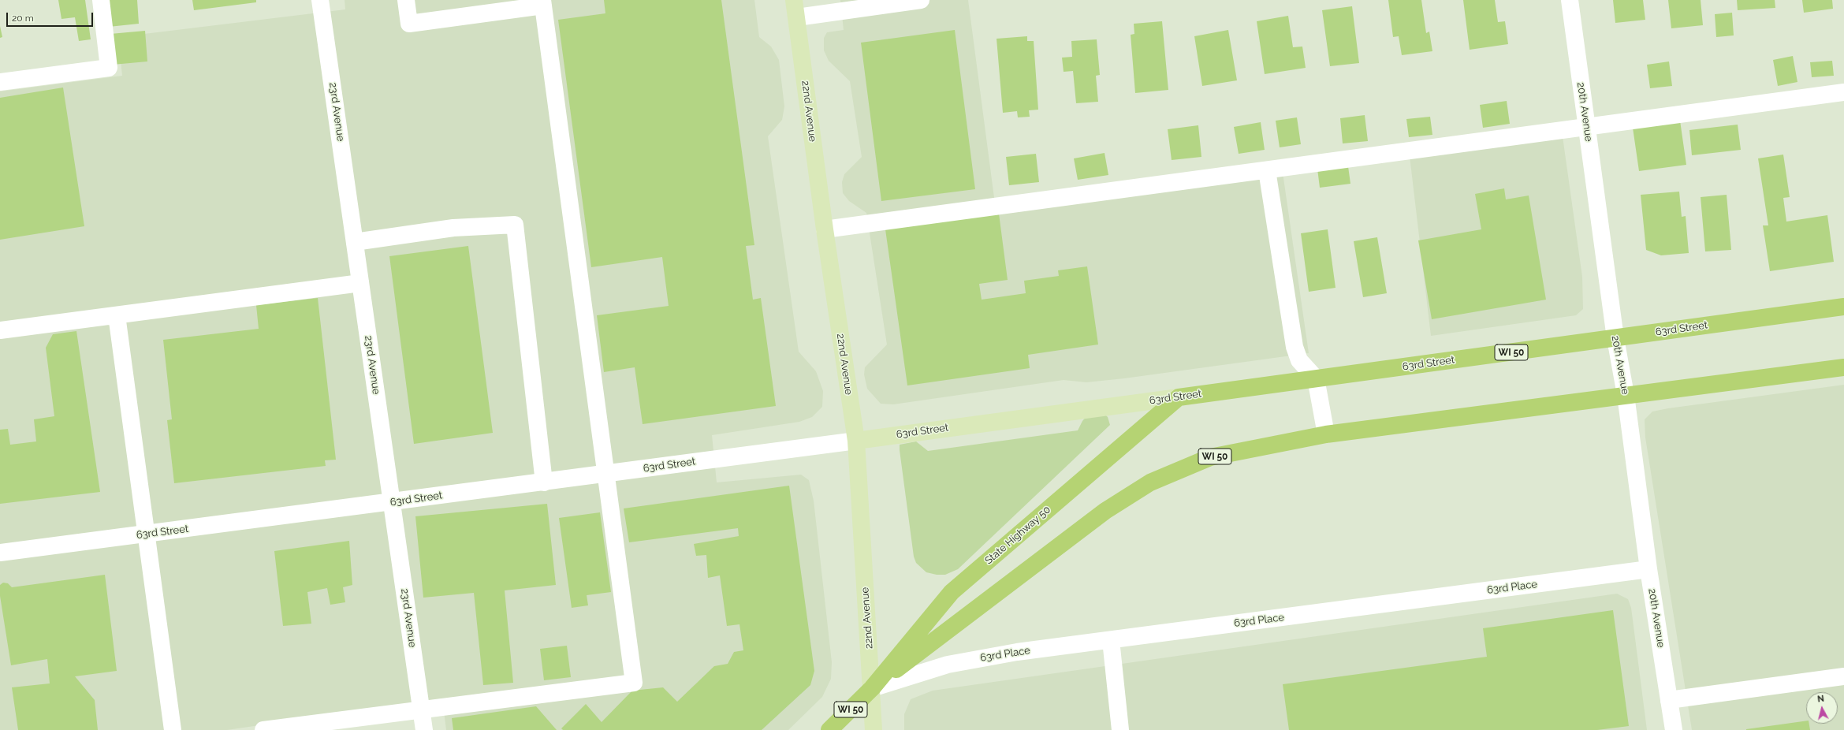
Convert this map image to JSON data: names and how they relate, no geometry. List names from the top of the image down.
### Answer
{
  "streets": {
    "main road": ["63rd Street", "WI 50", "State Highway 50"],
    "street": [
      "22nd Avenue",
      "23rd Avenue",
      "20th Avenue",
      "63rd Place"
    ]
  },
  "crossings": [
    ["22nd Avenue", "63rd Street"],
    ["22nd Avenue", "WI 50"],
    ["22nd Avenue", "State Highway 50"],
    ["22nd Avenue", "63rd Place"],
    ["23rd Avenue", "63rd Street"],
    ["20th Avenue", "63rd Street"],
    ["20th Avenue", "WI 50"],
    ["20th Avenue", "63rd Place"],
    ["63rd Street", "State Highway 50"],
    ["WI 50", "State Highway 50"],
    ["WI 50", "63rd Place"],
    ["State Highway 50", "63rd Place"]
  ],
  "scale_bar": "20 m",
  "north": "top"
}
